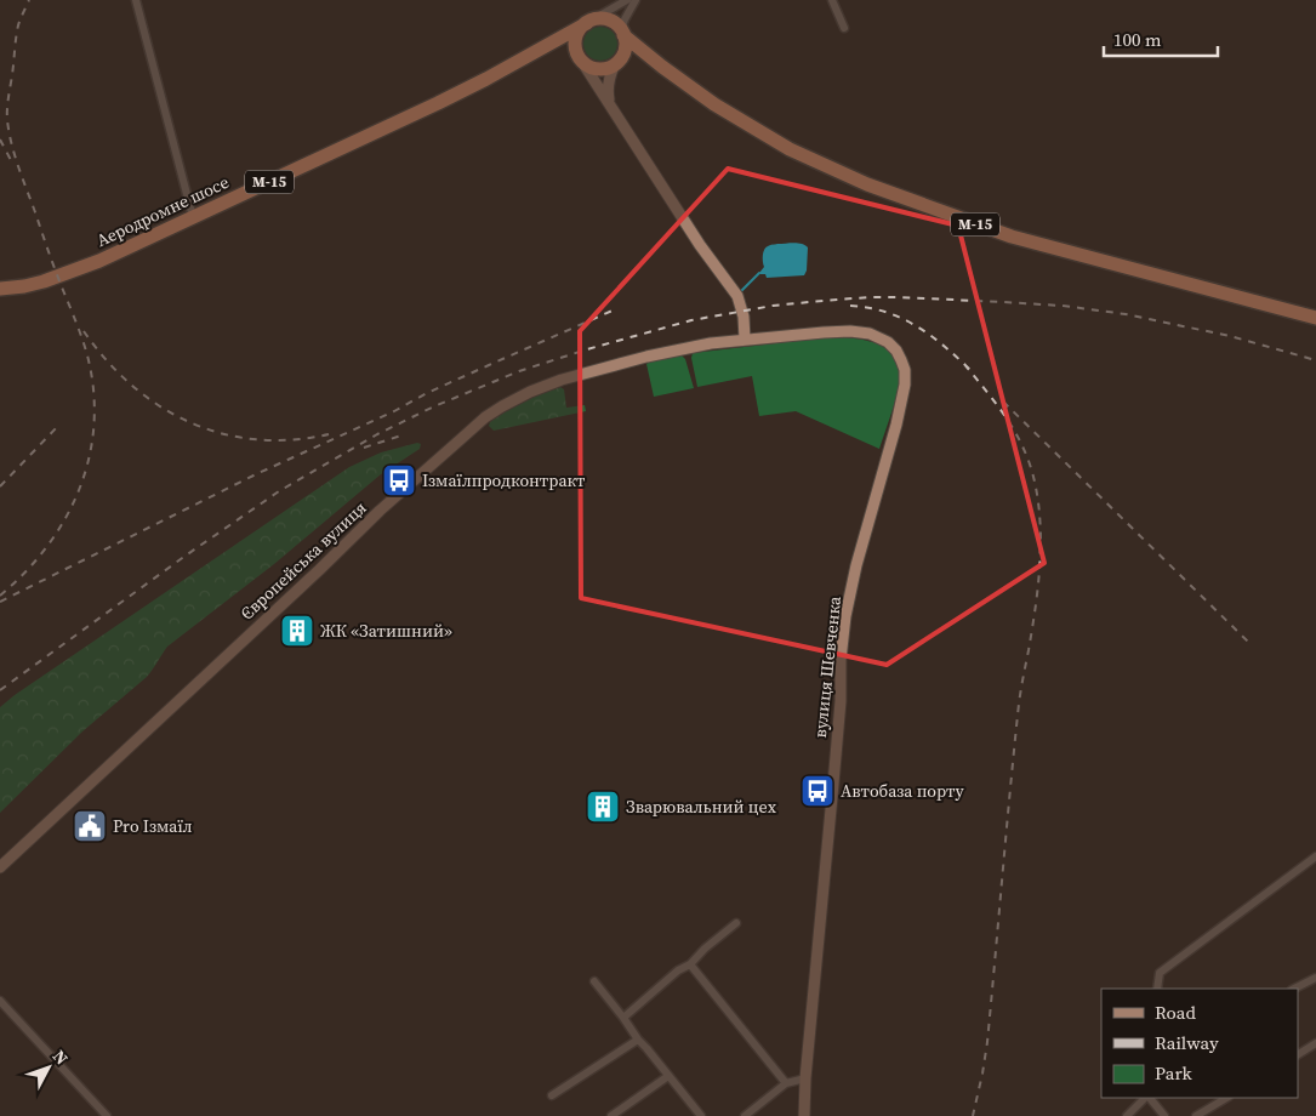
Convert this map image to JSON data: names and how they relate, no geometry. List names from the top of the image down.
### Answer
{
  "streets": {
    "highway": ["М-15", "Аеродромне шосе"],
    "main road": ["Європейська вулиця", "вулиця Шевченка"]
  },
  "crossings": [
    ["М-15", "Аеродромне шосе"],
    ["Європейська вулиця", "вулиця Шевченка"]
  ],
  "places": {
    "bus stop": ["Ізмаїлпродконтракт", "Автобаза порту"],
    "building": ["ЖК «Затишний»", "Зварювальний цех"],
    "public building": ["Pro Ізмаїл"]
  },
  "legend": ["Road", "Railway", "Park"],
  "scale_bar": "100 m",
  "north": "top right"
}
